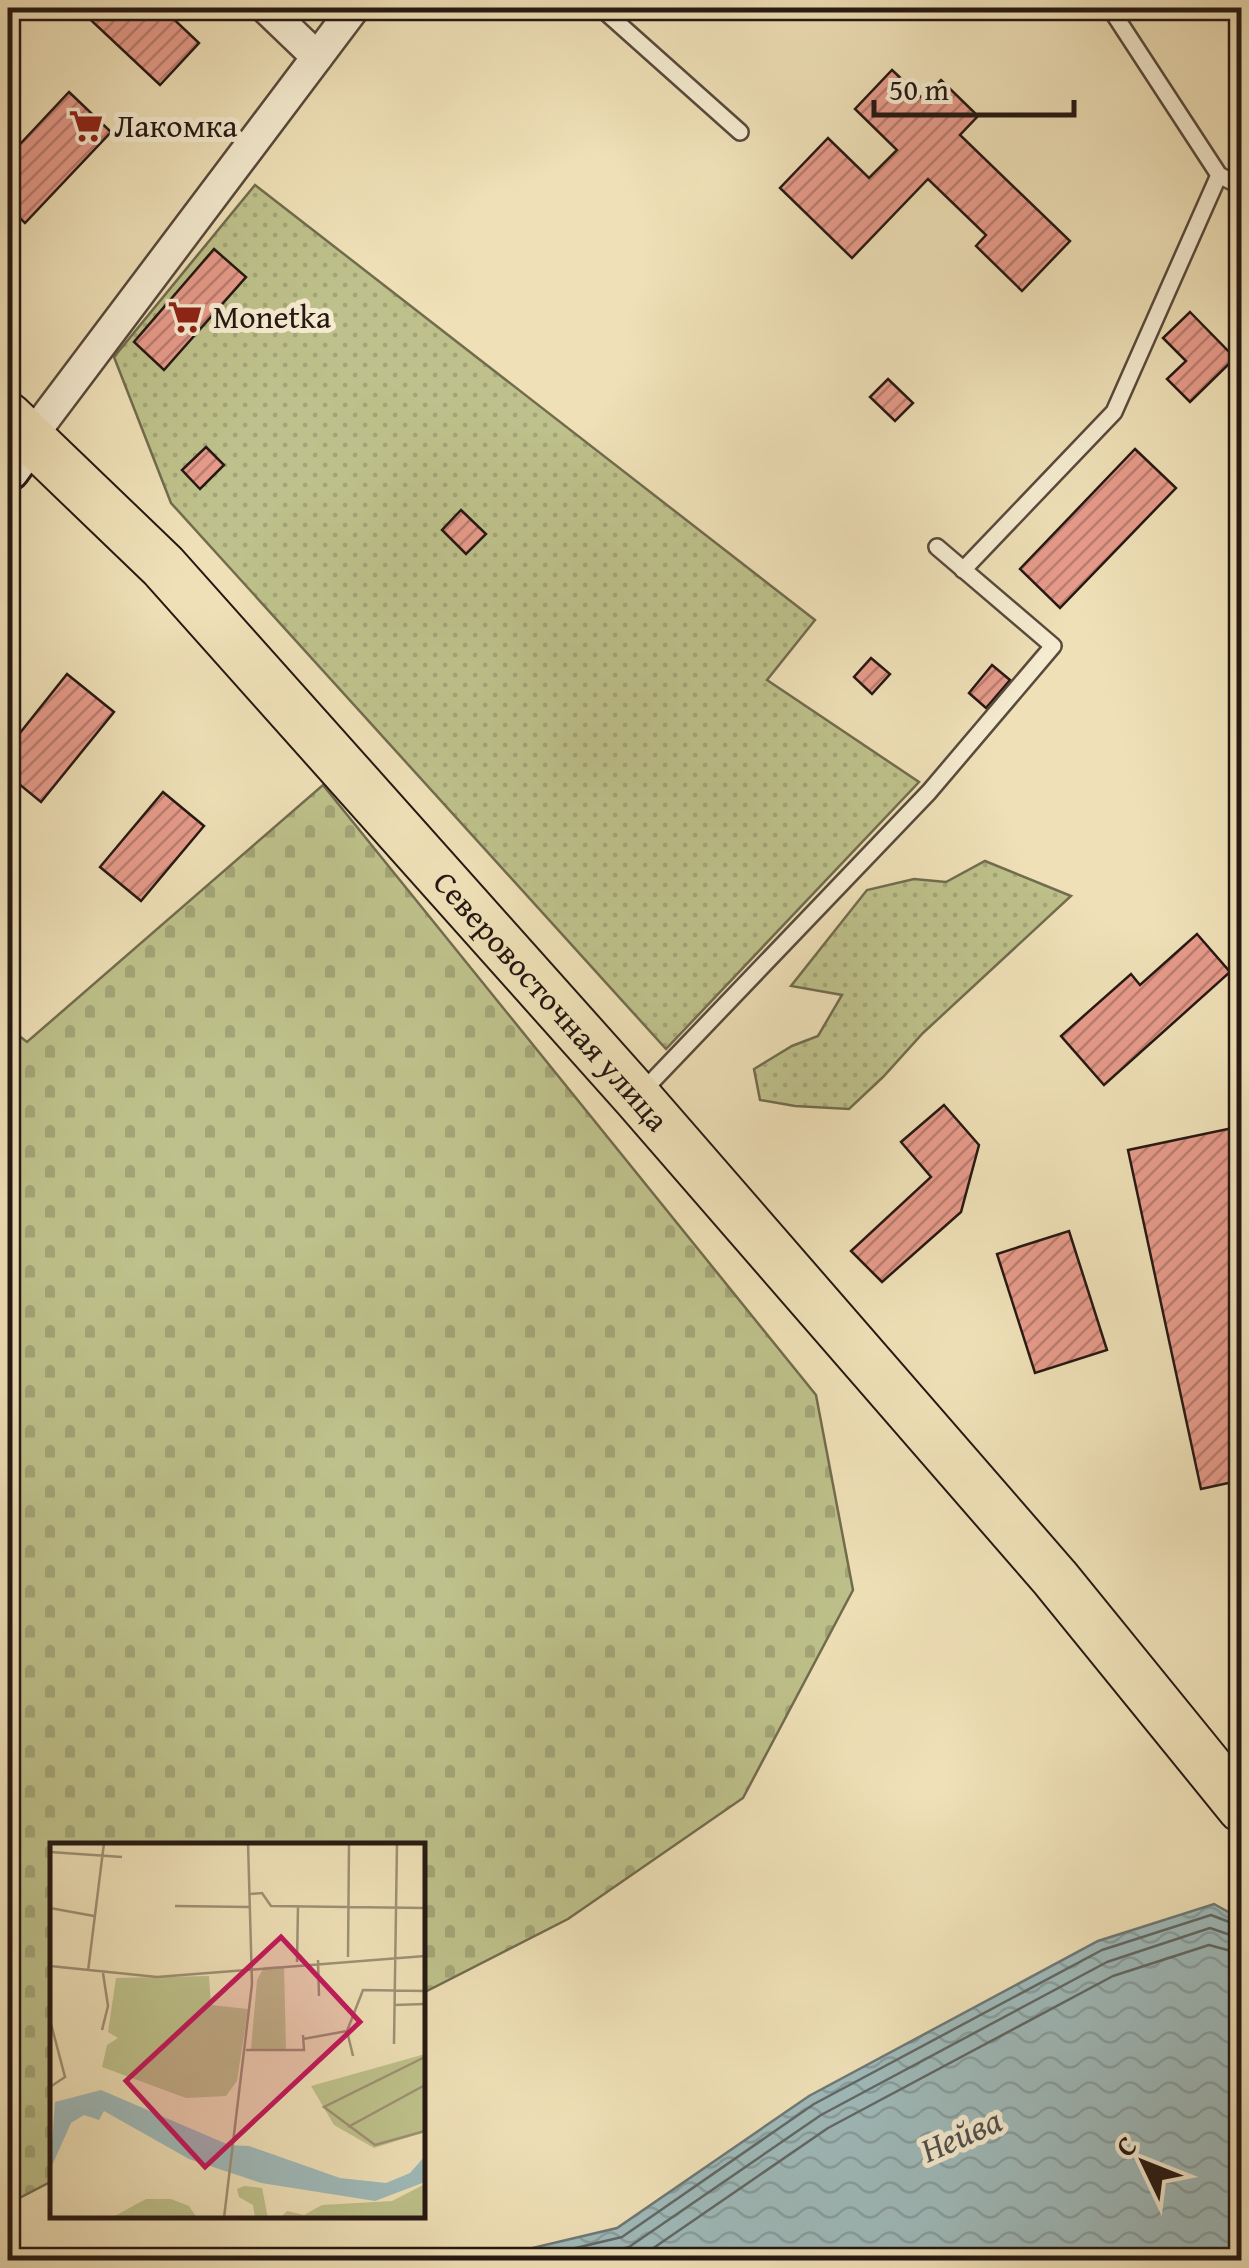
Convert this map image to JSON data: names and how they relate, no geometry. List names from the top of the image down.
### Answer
{
  "streets": {
    "main road": ["Северовосточная улица"]
  },
  "water": ["Нейва"],
  "places": {
    "supermarket": ["Лакомка", "Monetka"]
  },
  "scale_bar": "50 m",
  "north": "top left"
}
